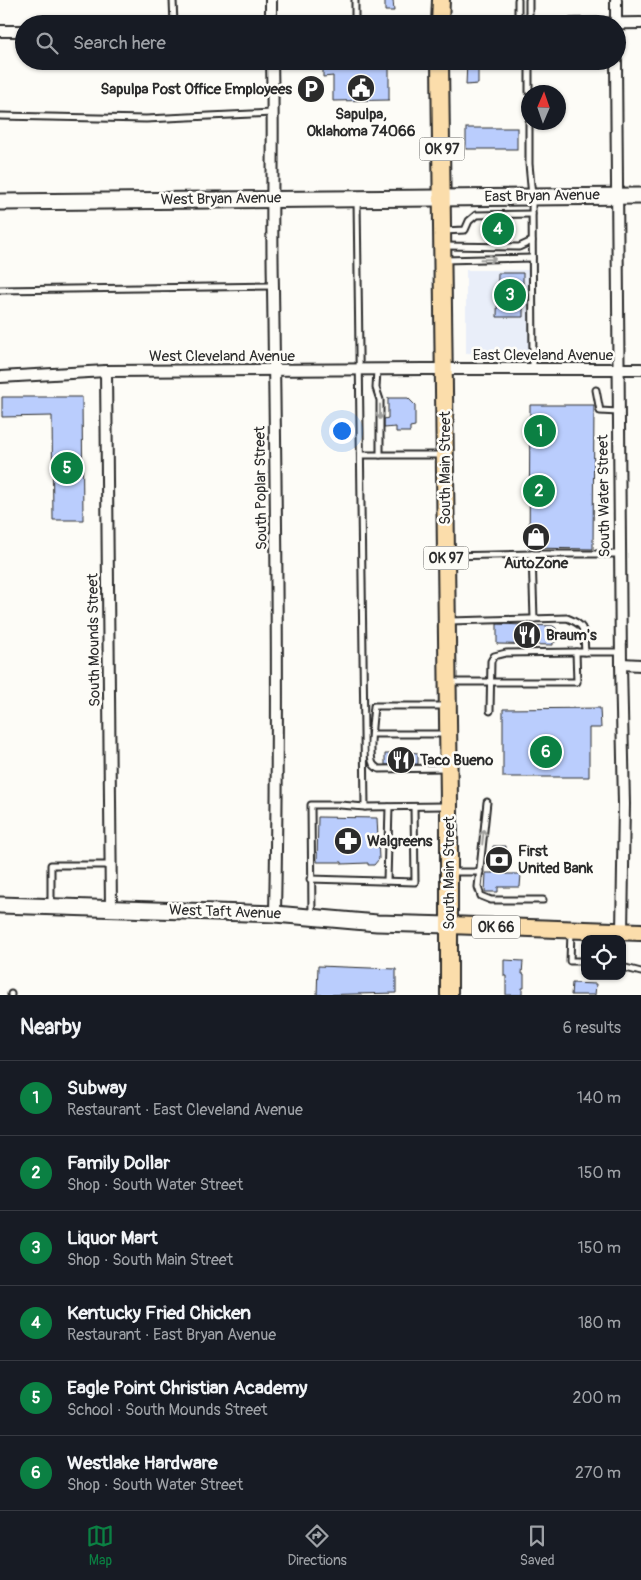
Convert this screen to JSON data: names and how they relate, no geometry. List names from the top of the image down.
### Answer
{
  "streets": {
    "main road": ["OK 97", "South Main Street", "OK 66"],
    "street": [
      "East Bryan Avenue",
      "West Bryan Avenue",
      "East Cleveland Avenue",
      "West Cleveland Avenue",
      "South Poplar Street",
      "South Water Street",
      "South Mounds Street",
      "West Taft Avenue"
    ]
  },
  "crossings": [
    ["East Bryan Avenue", "West Bryan Avenue"],
    ["East Bryan Avenue", "South Main Street"],
    ["East Bryan Avenue", "South Water Street"],
    ["West Bryan Avenue", "South Main Street"],
    ["West Bryan Avenue", "South Poplar Street"],
    ["East Cleveland Avenue", "West Cleveland Avenue"],
    ["East Cleveland Avenue", "South Main Street"],
    ["East Cleveland Avenue", "South Water Street"],
    ["West Cleveland Avenue", "South Main Street"],
    ["West Cleveland Avenue", "South Poplar Street"],
    ["West Cleveland Avenue", "South Mounds Street"],
    ["South Main Street", "West Taft Avenue"],
    ["South Main Street", "OK 66"],
    ["South Poplar Street", "West Taft Avenue"],
    ["South Water Street", "OK 66"],
    ["South Mounds Street", "West Taft Avenue"],
    ["West Taft Avenue", "OK 66"]
  ],
  "places": {
    "public building": ["Sapulpa, Oklahoma 74066"],
    "parking": ["Sapulpa Post Office Employees"],
    "shop": ["AutoZone"],
    "restaurant": ["Braum's", "Taco Bueno"],
    "pharmacy": ["Walgreens"],
    "bank": ["First United Bank"]
  },
  "north": "top",
  "page": {
    "search": "Search here",
    "pins": [
      "4",
      "3",
      "1",
      "5",
      "2",
      "6"
    ],
    "heading": ["Nearby", "6 results"],
    "list": [
      {
        "mark": "1",
        "name": "Subway",
        "note": "Restaurant · East Cleveland Avenue",
        "value": "140 m"
      },
      {
        "mark": "2",
        "name": "Family Dollar",
        "note": "Shop · South Water Street",
        "value": "150 m"
      },
      {
        "mark": "3",
        "name": "Liquor Mart",
        "note": "Shop · South Main Street",
        "value": "150 m"
      },
      {
        "mark": "4",
        "name": "Kentucky Fried Chicken",
        "note": "Restaurant · East Bryan Avenue",
        "value": "180 m"
      },
      {
        "mark": "5",
        "name": "Eagle Point Christian Academy",
        "note": "School · South Mounds Street",
        "value": "200 m"
      },
      {
        "mark": "6",
        "name": "Westlake Hardware",
        "note": "Shop · South Water Street",
        "value": "270 m"
      }
    ],
    "nav": ["Map", "Directions", "Saved"]
  }
}
